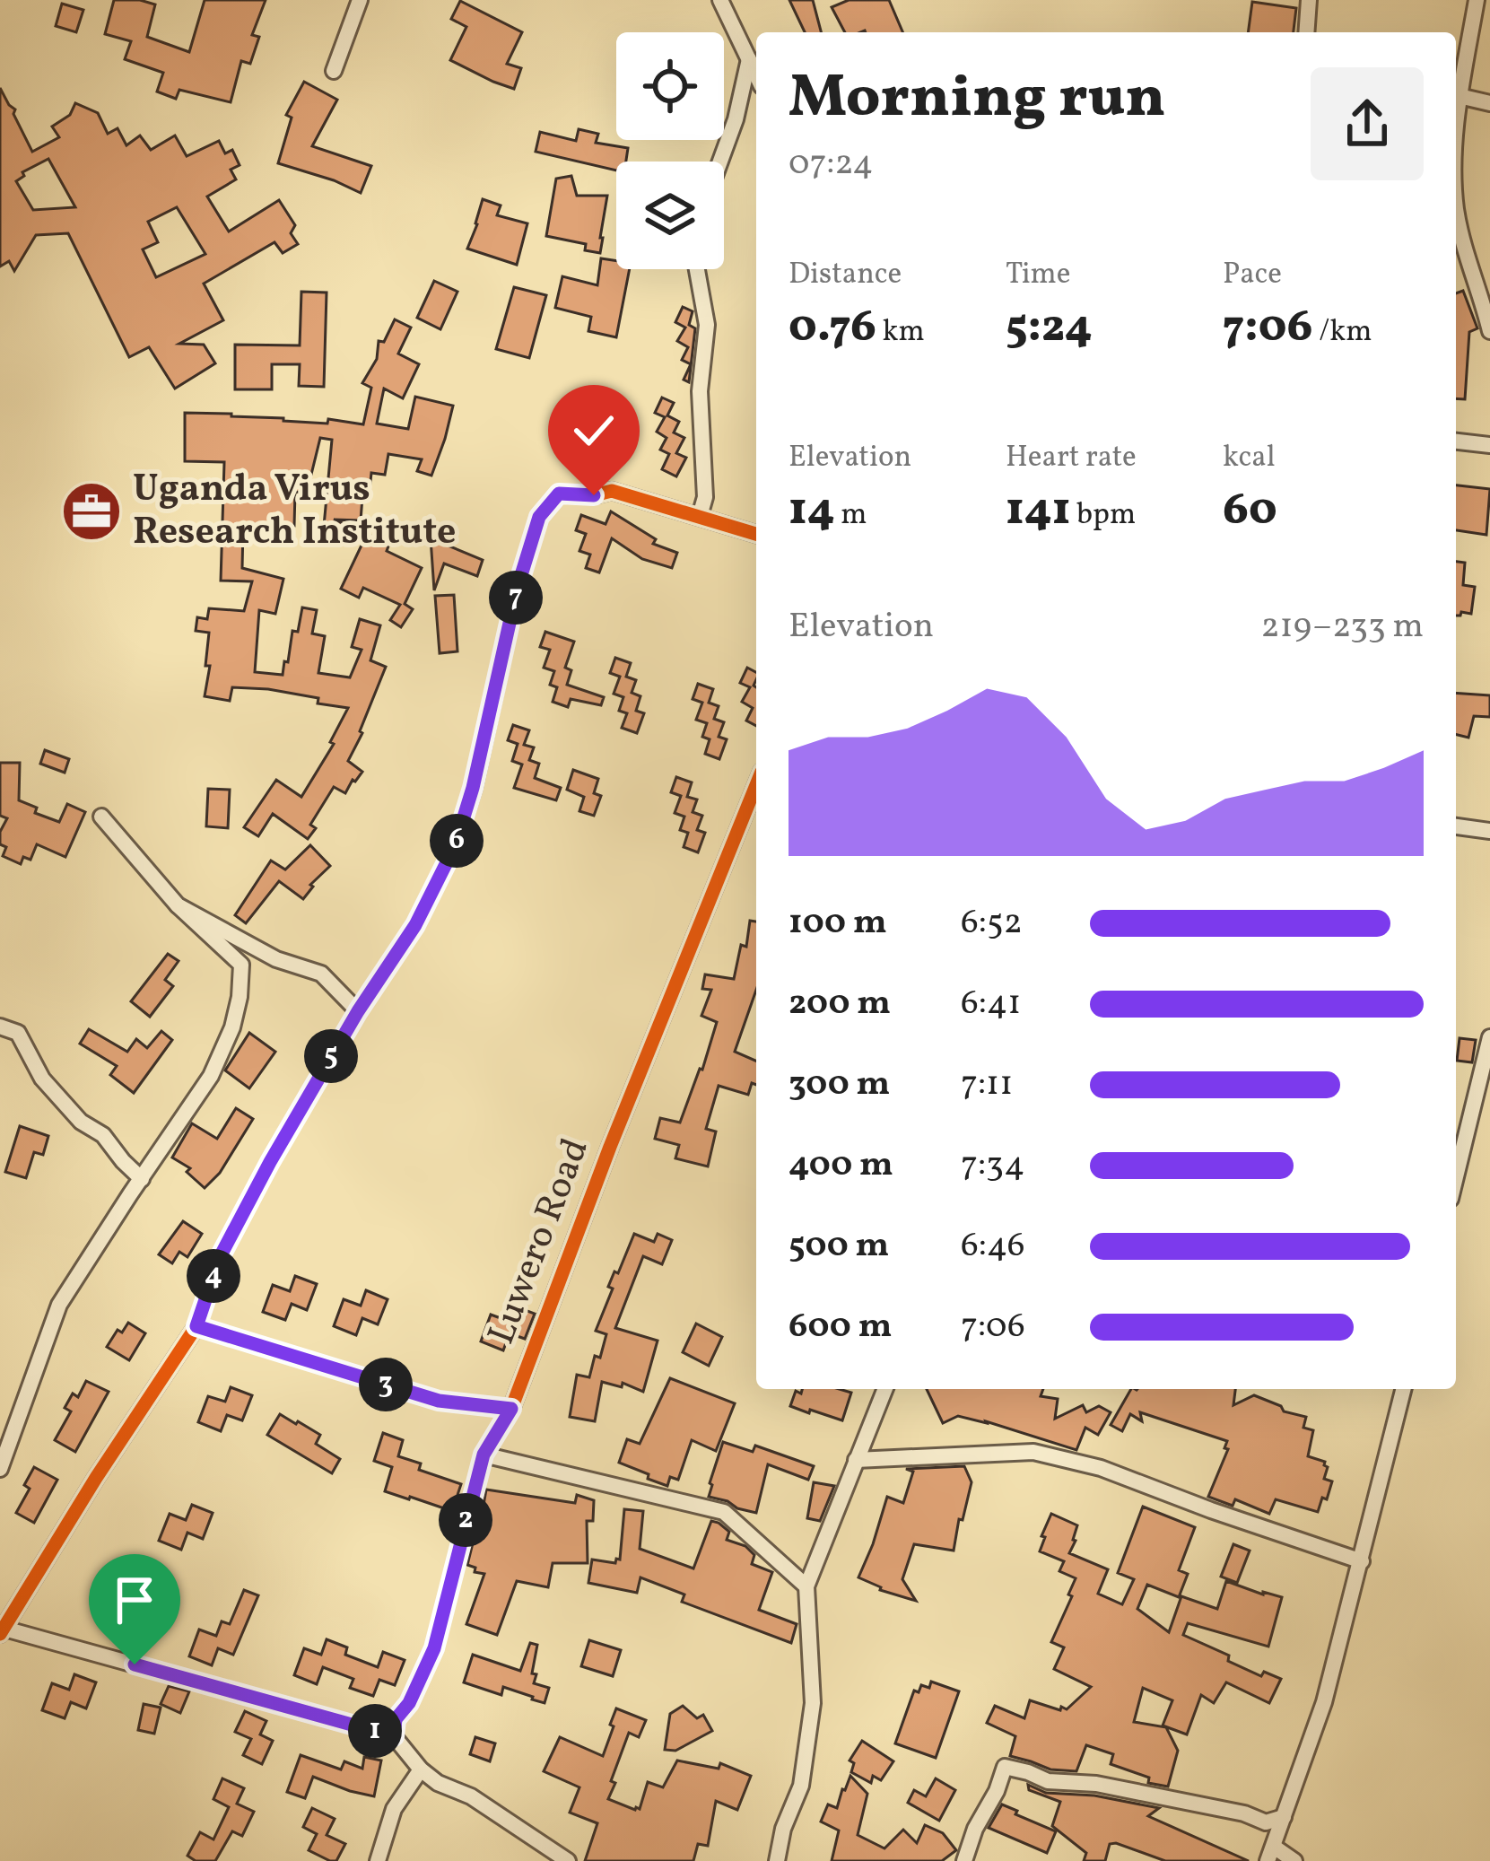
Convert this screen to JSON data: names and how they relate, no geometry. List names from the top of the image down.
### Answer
{
  "streets": {
    "street": ["Luwero Road"]
  },
  "places": {
    "office": ["Uganda Virus Research Institute"]
  },
  "page": {
    "heading": ["Morning run", "07:24"],
    "stats": [
      ["Distance", "0.76 km"],
      ["Time", "5:24"],
      ["Pace", "7:06 /km"],
      ["Elevation", "14 m"],
      ["Heart rate", "141 bpm"],
      ["kcal", "60"]
    ],
    "pins": [
      "7",
      "6",
      "5",
      "4",
      "3",
      "2",
      "1"
    ],
    "chart": ["Elevation", "219–233 m"],
    "list": [
      {
        "name": "100 m",
        "note": "6:52"
      },
      {
        "name": "200 m",
        "note": "6:41"
      },
      {
        "name": "300 m",
        "note": "7:11"
      },
      {
        "name": "400 m",
        "note": "7:34"
      },
      {
        "name": "500 m",
        "note": "6:46"
      },
      {
        "name": "600 m",
        "note": "7:06"
      }
    ]
  }
}
